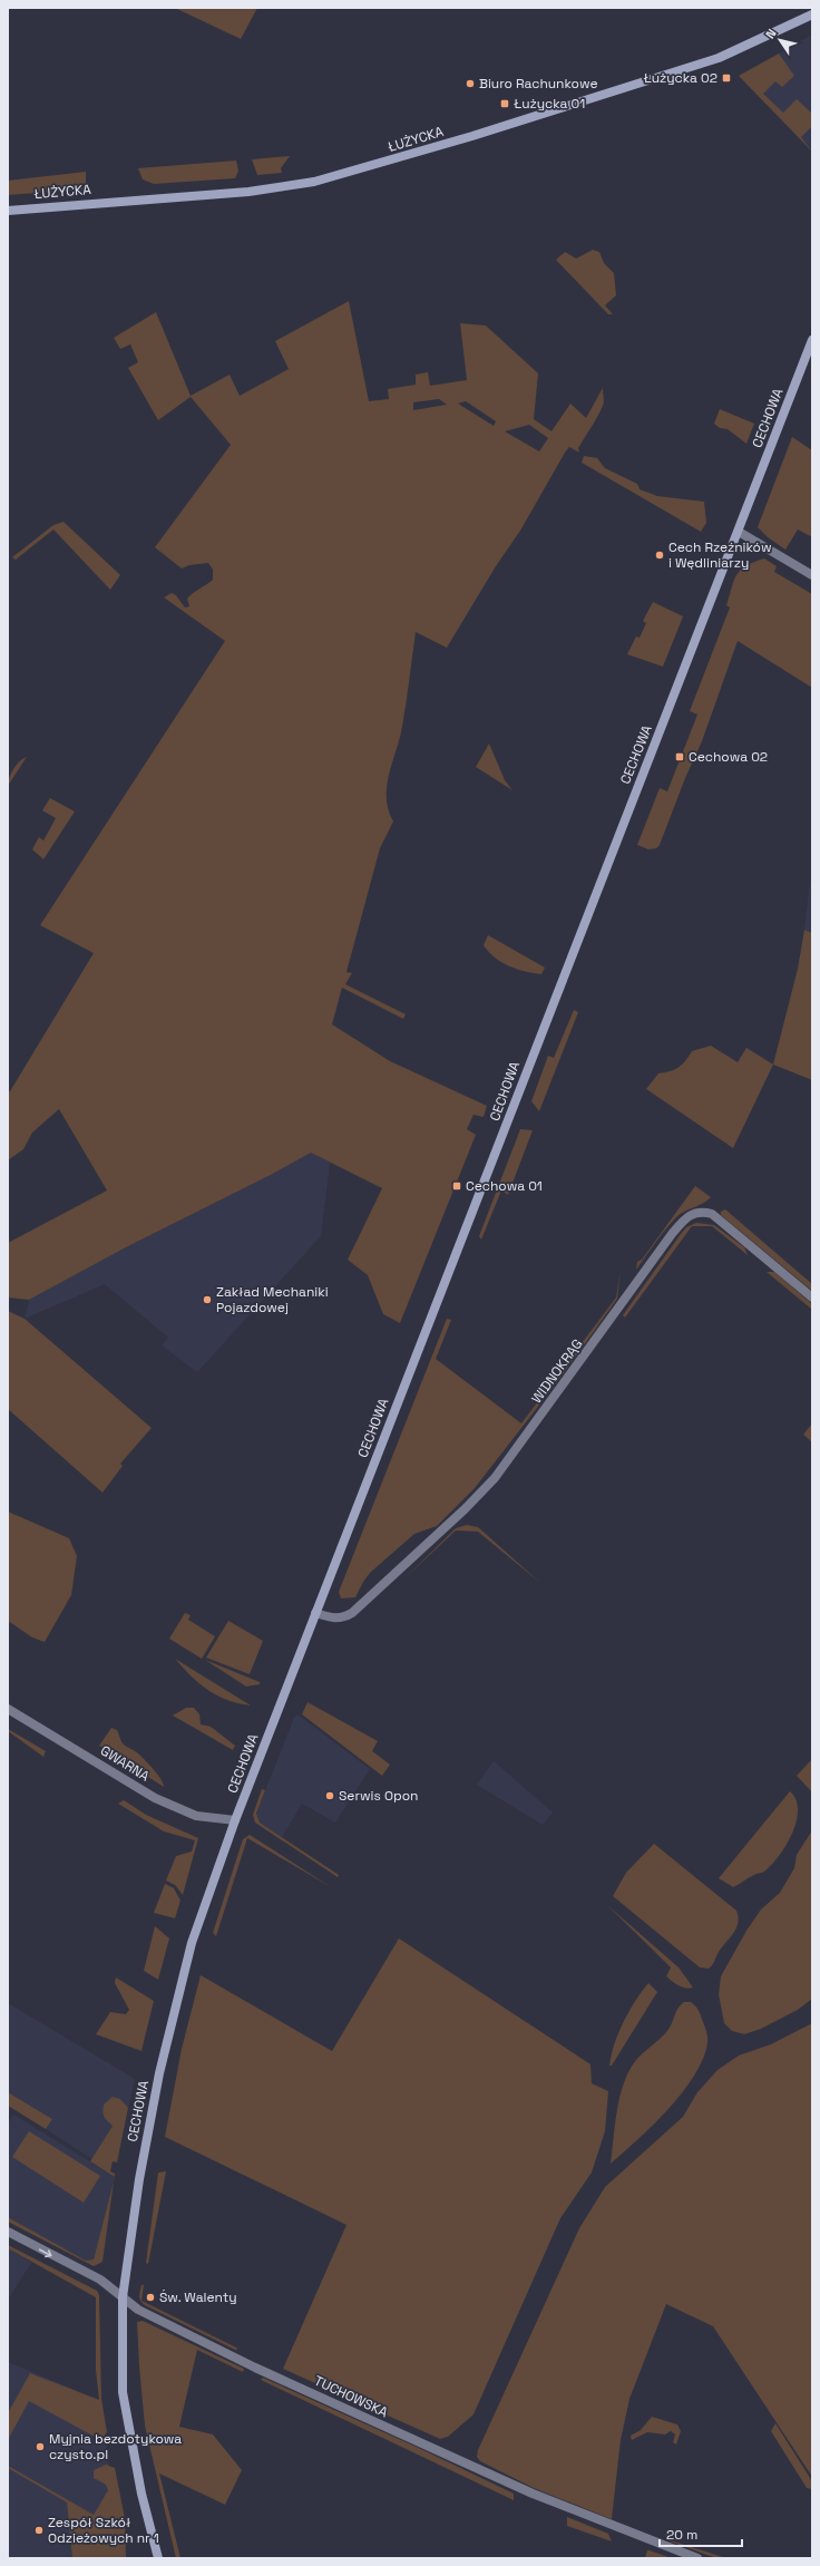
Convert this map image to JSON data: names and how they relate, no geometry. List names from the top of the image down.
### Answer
{
  "streets": {
    "street": [
      "ŁUŻYCKA",
      "CECHOWA",
      "WIDNOKRĄG",
      "GWARNA",
      "TUCHOWSKA"
    ]
  },
  "crossings": [
    ["CECHOWA", "WIDNOKRĄG"],
    ["CECHOWA", "GWARNA"],
    ["CECHOWA", "TUCHOWSKA"]
  ],
  "places": {
    "transit": [
      "Łużycka 02",
      "Łużycka 01",
      "Cechowa 02",
      "Cechowa 01"
    ],
    "other": [
      "Biuro Rachunkowe",
      "Cech Rzeźników i Wędliniarzy",
      "Zakład Mechaniki Pojazdowej",
      "Serwis Opon",
      "Św. Walenty",
      "Myjnia bezdotykowa czysto.pl",
      "Zespół Szkół Odzieżowych nr 1"
    ]
  },
  "scale_bar": "20 m",
  "north": "top left"
}
